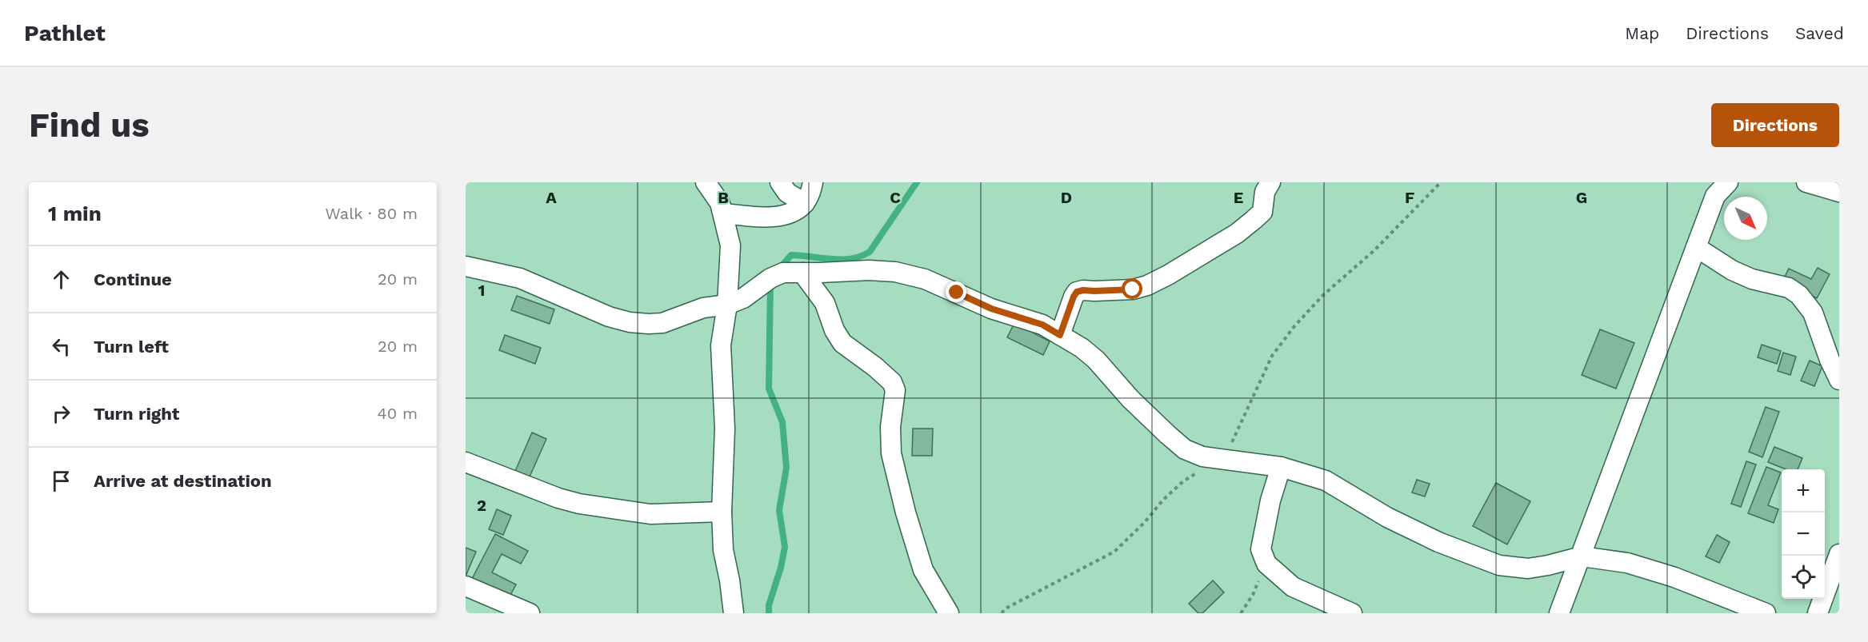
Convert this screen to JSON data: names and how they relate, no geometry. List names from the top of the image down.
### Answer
{
  "north": "bottom right",
  "page": {
    "header": "Pathlet",
    "nav": ["Map", "Directions", "Saved"],
    "buttons": "Directions",
    "title": "Find us",
    "heading": ["1 min", "Walk · 80 m"],
    "list": [
      ["Continue", "20 m"],
      ["Turn left", "20 m"],
      ["Turn right", "40 m"],
      "Arrive at destination"
    ],
    "map_buttons": ["+", "−"]
  },
  "grid": {
    "columns": [
      "A",
      "B",
      "C",
      "D",
      "E",
      "F",
      "G"
    ],
    "rows": ["1", "2"]
  }
}
